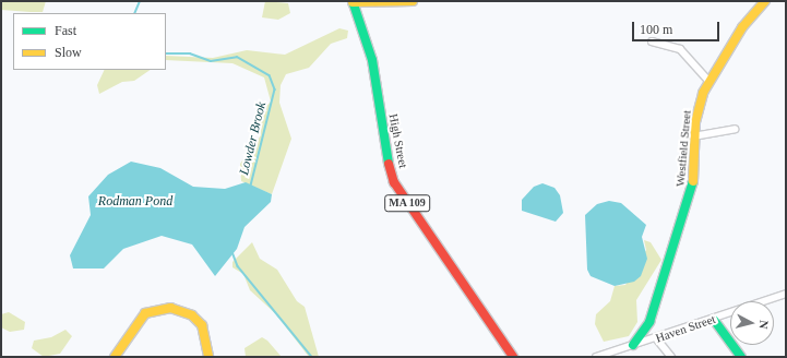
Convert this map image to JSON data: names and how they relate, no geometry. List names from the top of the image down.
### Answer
{
  "streets": {
    "street": [
      "High Street",
      "Westfield Street",
      "MA 109",
      "Haven Street"
    ]
  },
  "crossings": [
    ["Westfield Street", "Haven Street"]
  ],
  "water": ["Lowder Brook", "Rodman Pond"],
  "legend": ["Fast", "Slow"],
  "scale_bar": "100 m",
  "north": "right"
}
